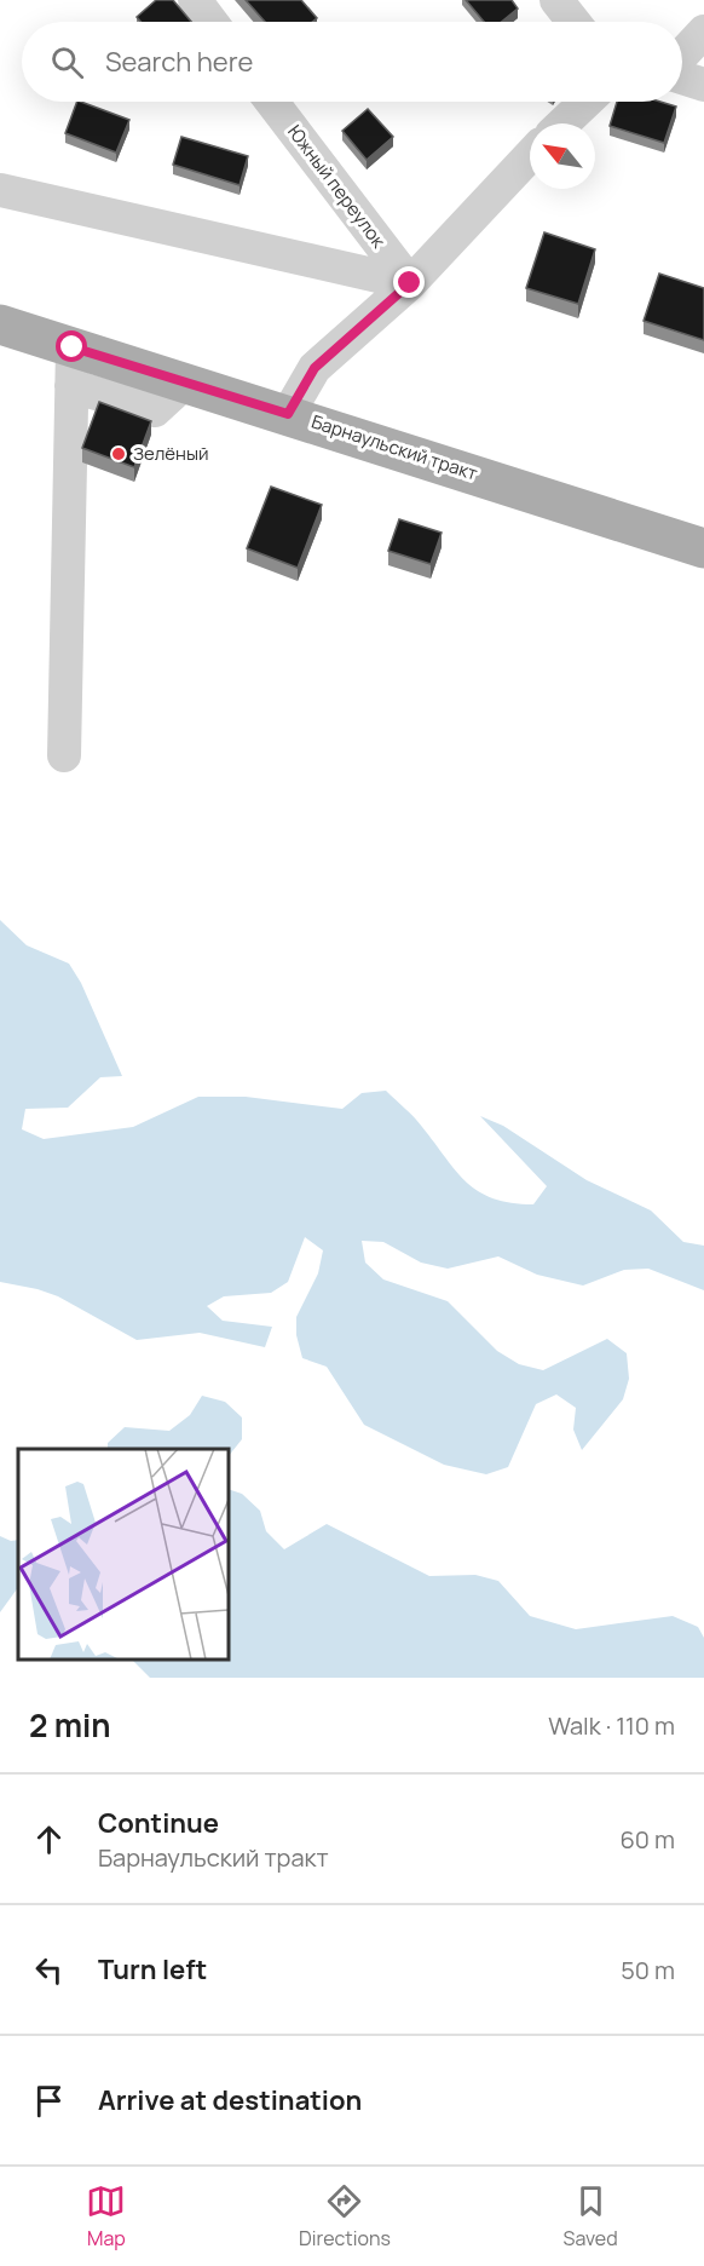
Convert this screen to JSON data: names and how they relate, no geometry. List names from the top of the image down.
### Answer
{
  "streets": {
    "main road": ["Барнаульский тракт"],
    "street": ["Южный переулок"]
  },
  "places": ["Зелёный"],
  "north": "top left",
  "page": {
    "search": "Search here",
    "heading": ["2 min", "Walk · 110 m"],
    "list": [
      ["Continue", "Барнаульский тракт", "60 m"],
      ["Turn left", "50 m"],
      "Arrive at destination"
    ],
    "nav": ["Map", "Directions", "Saved"]
  }
}
